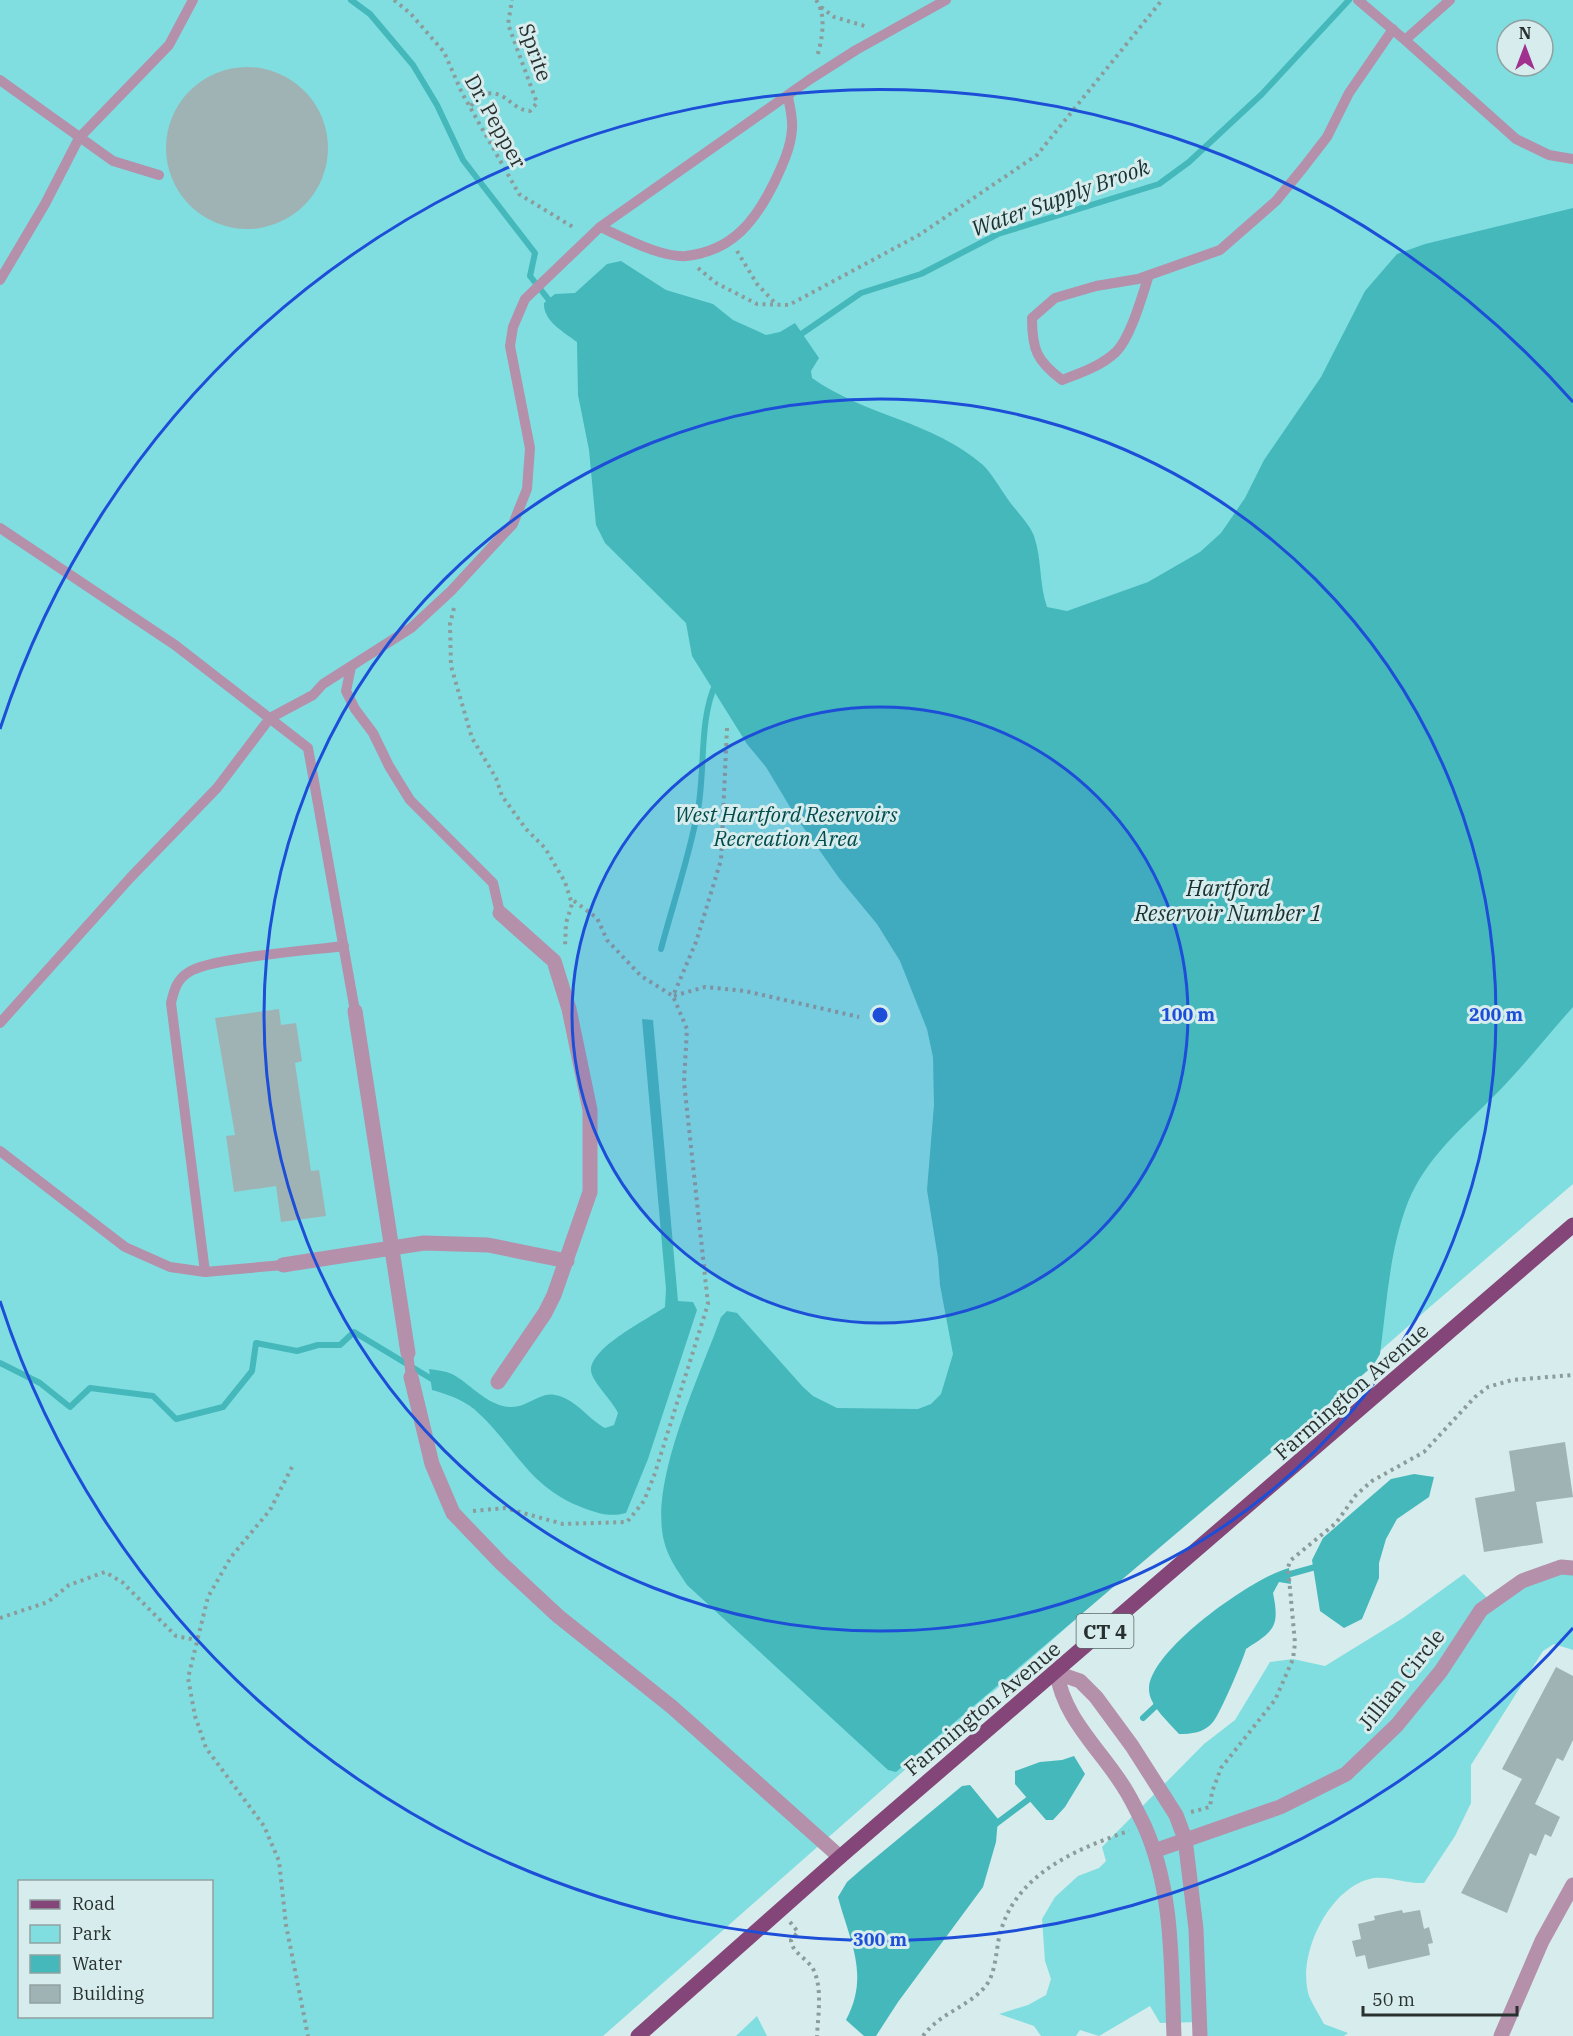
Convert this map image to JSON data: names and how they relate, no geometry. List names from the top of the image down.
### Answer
{
  "streets": {
    "main road": ["Farmington Avenue", "CT 4"],
    "street": ["Jillian Circle"],
    "path": ["Sprite", "Dr. Pepper"]
  },
  "crossings": [
    ["Sprite", "Dr. Pepper"]
  ],
  "water": ["Water Supply Brook", "Hartford Reservoir Number 1"],
  "parks": ["West Hartford Reservoirs Recreation Area"],
  "legend": [
    "Road",
    "Park",
    "Water",
    "Building"
  ],
  "scale_bar": "50 m",
  "north": "top",
  "rings": ["100 m", "200 m", "300 m"]
}
